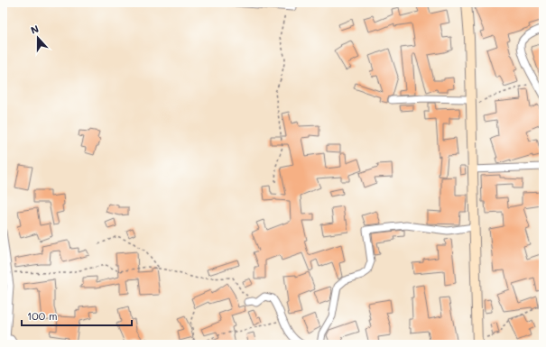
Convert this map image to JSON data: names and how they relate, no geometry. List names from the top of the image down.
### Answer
{
  "scale_bar": "100 m",
  "north": "top"
}
